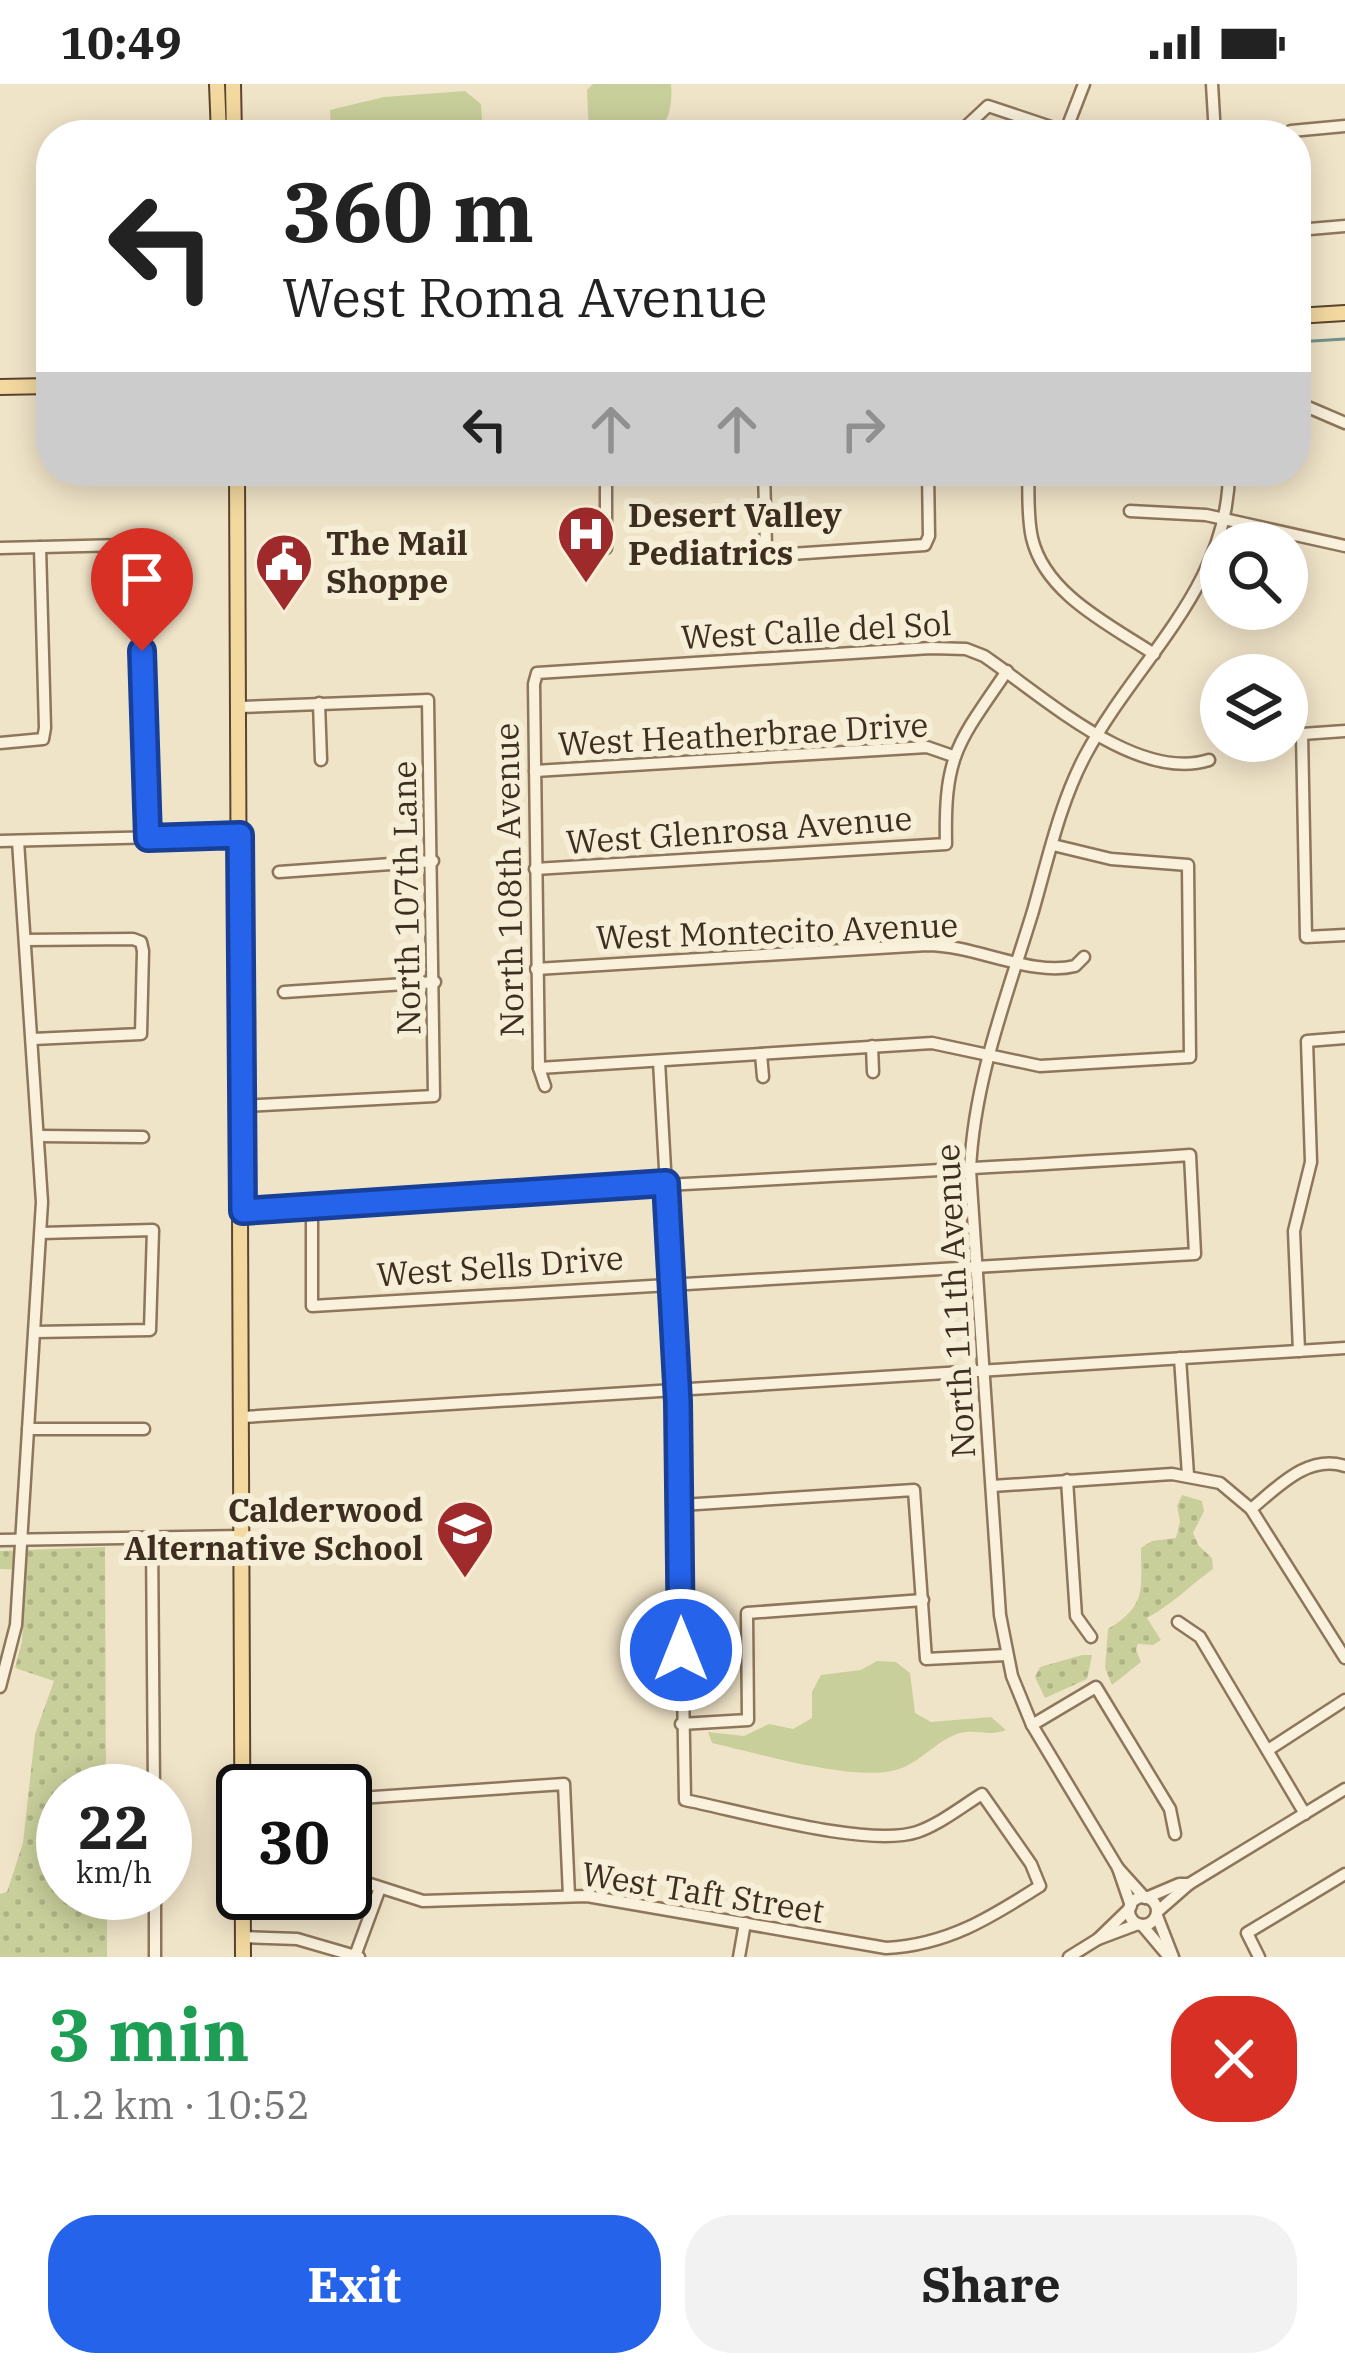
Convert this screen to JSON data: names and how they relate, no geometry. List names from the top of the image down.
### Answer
{
  "streets": {
    "street": [
      "West Calle del Sol",
      "West Heatherbrae Drive",
      "West Glenrosa Avenue",
      "North 108th Avenue",
      "North 107th Lane",
      "West Montecito Avenue",
      "West Sells Drive",
      "North 111th Avenue",
      "West Taft Street"
    ]
  },
  "crossings": [
    ["West Calle del Sol", "North 108th Avenue"],
    ["West Calle del Sol", "North 111th Avenue"],
    ["West Heatherbrae Drive", "West Glenrosa Avenue"],
    ["West Heatherbrae Drive", "North 108th Avenue"],
    ["West Glenrosa Avenue", "North 108th Avenue"],
    ["North 108th Avenue", "West Montecito Avenue"],
    ["West Montecito Avenue", "North 111th Avenue"],
    ["West Sells Drive", "North 111th Avenue"]
  ],
  "places": {
    "hospital": ["Desert Valley Pediatrics"],
    "public building": ["The Mail Shoppe"],
    "school or university": ["Calderwood Alternative School"]
  },
  "page": {
    "status": "10:49",
    "turn": ["360 m", "West Roma Avenue"],
    "speed": "22 km/h",
    "limit": "30",
    "heading": ["3 min", "1.2 km · 10:52"],
    "buttons": ["Exit", "Share"]
  }
}
